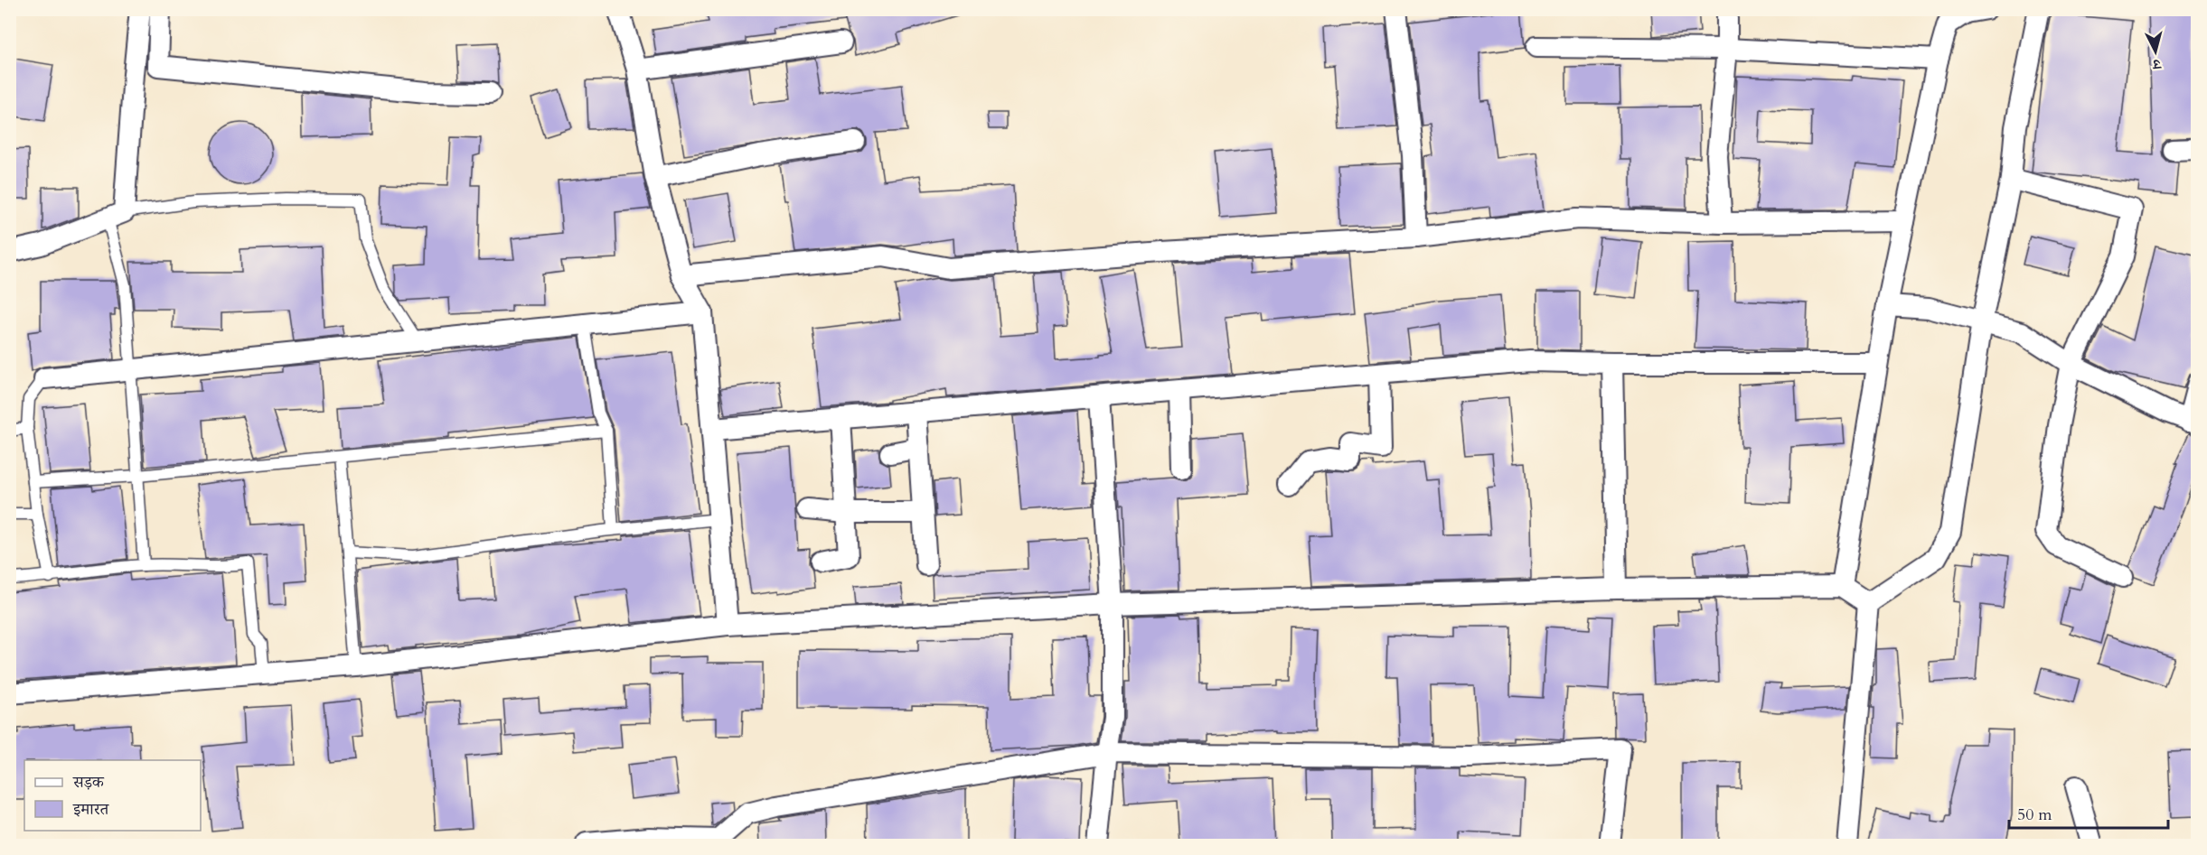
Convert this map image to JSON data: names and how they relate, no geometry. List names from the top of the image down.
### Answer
{
  "legend": ["सड़क", "इमारत"],
  "scale_bar": "50 m",
  "north": "bottom"
}
